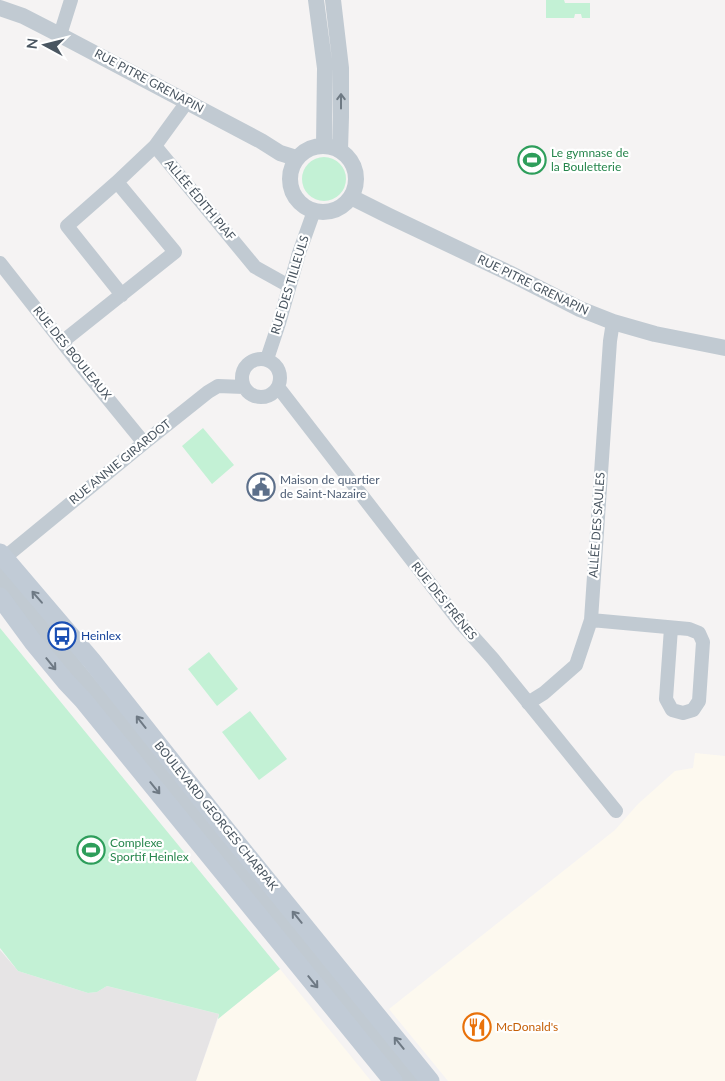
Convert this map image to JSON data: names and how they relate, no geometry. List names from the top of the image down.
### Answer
{
  "streets": {
    "main road": ["BOULEVARD GEORGES CHARPAK"],
    "street": [
      "RUE PITRE GRENAPIN",
      "ALLÉE ÉDITH PIAF",
      "RUE DES TILLEULS",
      "RUE DES BOULEAUX",
      "RUE ANNIE GIRARDOT",
      "ALLÉE DES SAULES",
      "RUE DES FRÊNES"
    ]
  },
  "crossings": [
    ["RUE PITRE GRENAPIN", "RUE DES TILLEULS"],
    ["RUE PITRE GRENAPIN", "ALLÉE DES SAULES"],
    ["ALLÉE ÉDITH PIAF", "RUE DES TILLEULS"],
    ["RUE DES TILLEULS", "RUE ANNIE GIRARDOT"],
    ["RUE DES TILLEULS", "RUE DES FRÊNES"],
    ["RUE DES BOULEAUX", "RUE ANNIE GIRARDOT"],
    ["RUE ANNIE GIRARDOT", "RUE DES FRÊNES"],
    ["RUE ANNIE GIRARDOT", "BOULEVARD GEORGES CHARPAK"],
    ["ALLÉE DES SAULES", "RUE DES FRÊNES"]
  ],
  "places": {
    "sports": ["Le gymnase de la Bouletterie", "Complexe Sportif Heinlex"],
    "public building": ["Maison de quartier de Saint-Nazaire"],
    "bus stop": ["Heinlex"],
    "restaurant": ["McDonald's"]
  },
  "north": "left"
}
